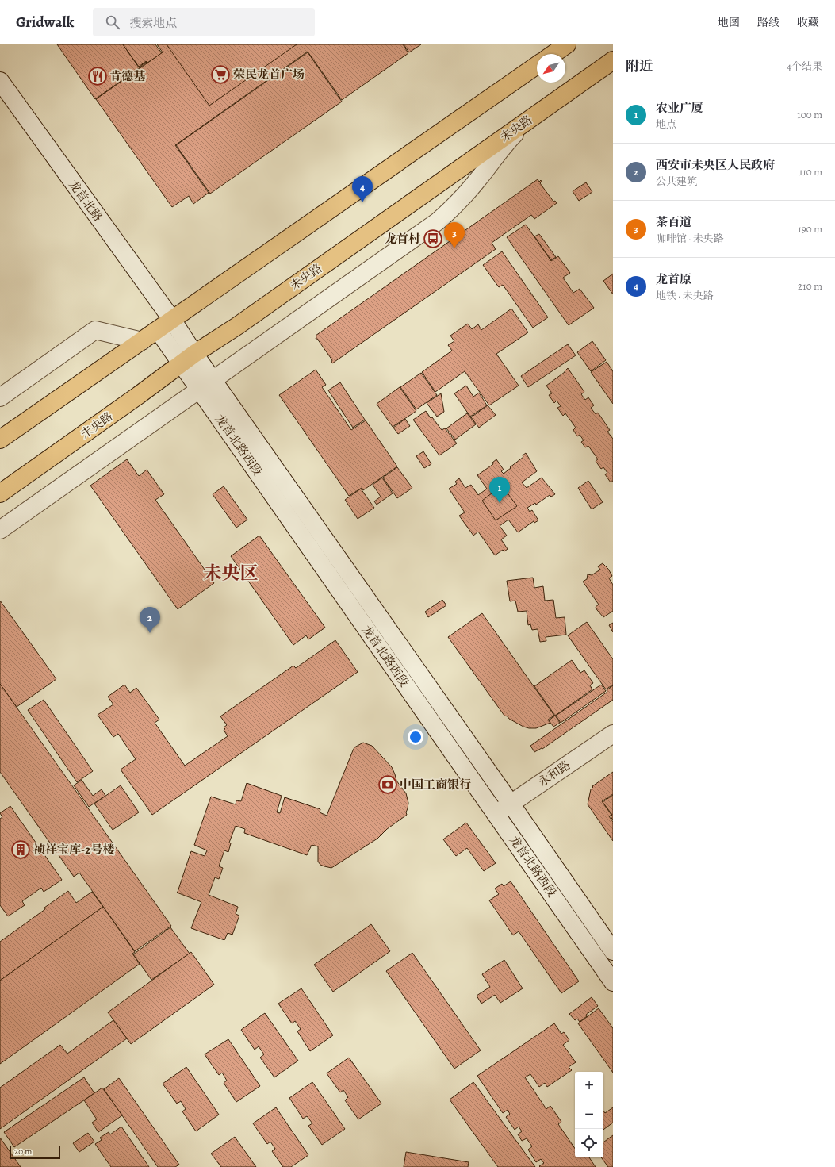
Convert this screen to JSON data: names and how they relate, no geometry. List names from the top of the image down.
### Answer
{
  "streets": {
    "main road": ["未央路"],
    "street": ["龙首北路", "龙首北路西段", "永和路"]
  },
  "crossings": [
    ["未央路", "龙首北路西段"],
    ["龙首北路", "龙首北路西段"],
    ["龙首北路西段", "永和路"]
  ],
  "districts": ["未央区"],
  "places": {
    "supermarket": ["荣民龙首广场"],
    "restaurant": ["肯德基"],
    "bus stop": ["龙首村"],
    "bank": ["中国工商银行"],
    "building": ["祯祥宝库-2号楼"]
  },
  "scale_bar": "20 m",
  "north": "bottom left",
  "page": {
    "header": "Gridwalk",
    "search": "搜索地点",
    "nav": ["地图", "路线", "收藏"],
    "heading": ["附近", "4个结果"],
    "list": [
      {
        "mark": "1",
        "name": "农业广厦",
        "note": "地点",
        "value": "100 m"
      },
      {
        "mark": "2",
        "name": "西安市未央区人民政府",
        "note": "公共建筑",
        "value": "110 m"
      },
      {
        "mark": "3",
        "name": "茶百道",
        "note": "咖啡馆 · 未央路",
        "value": "190 m"
      },
      {
        "mark": "4",
        "name": "龙首原",
        "note": "地铁 · 未央路",
        "value": "210 m"
      }
    ],
    "pins": [
      "4",
      "3",
      "1",
      "2"
    ],
    "map_buttons": ["+", "−"],
    "scale": "20 m"
  }
}
